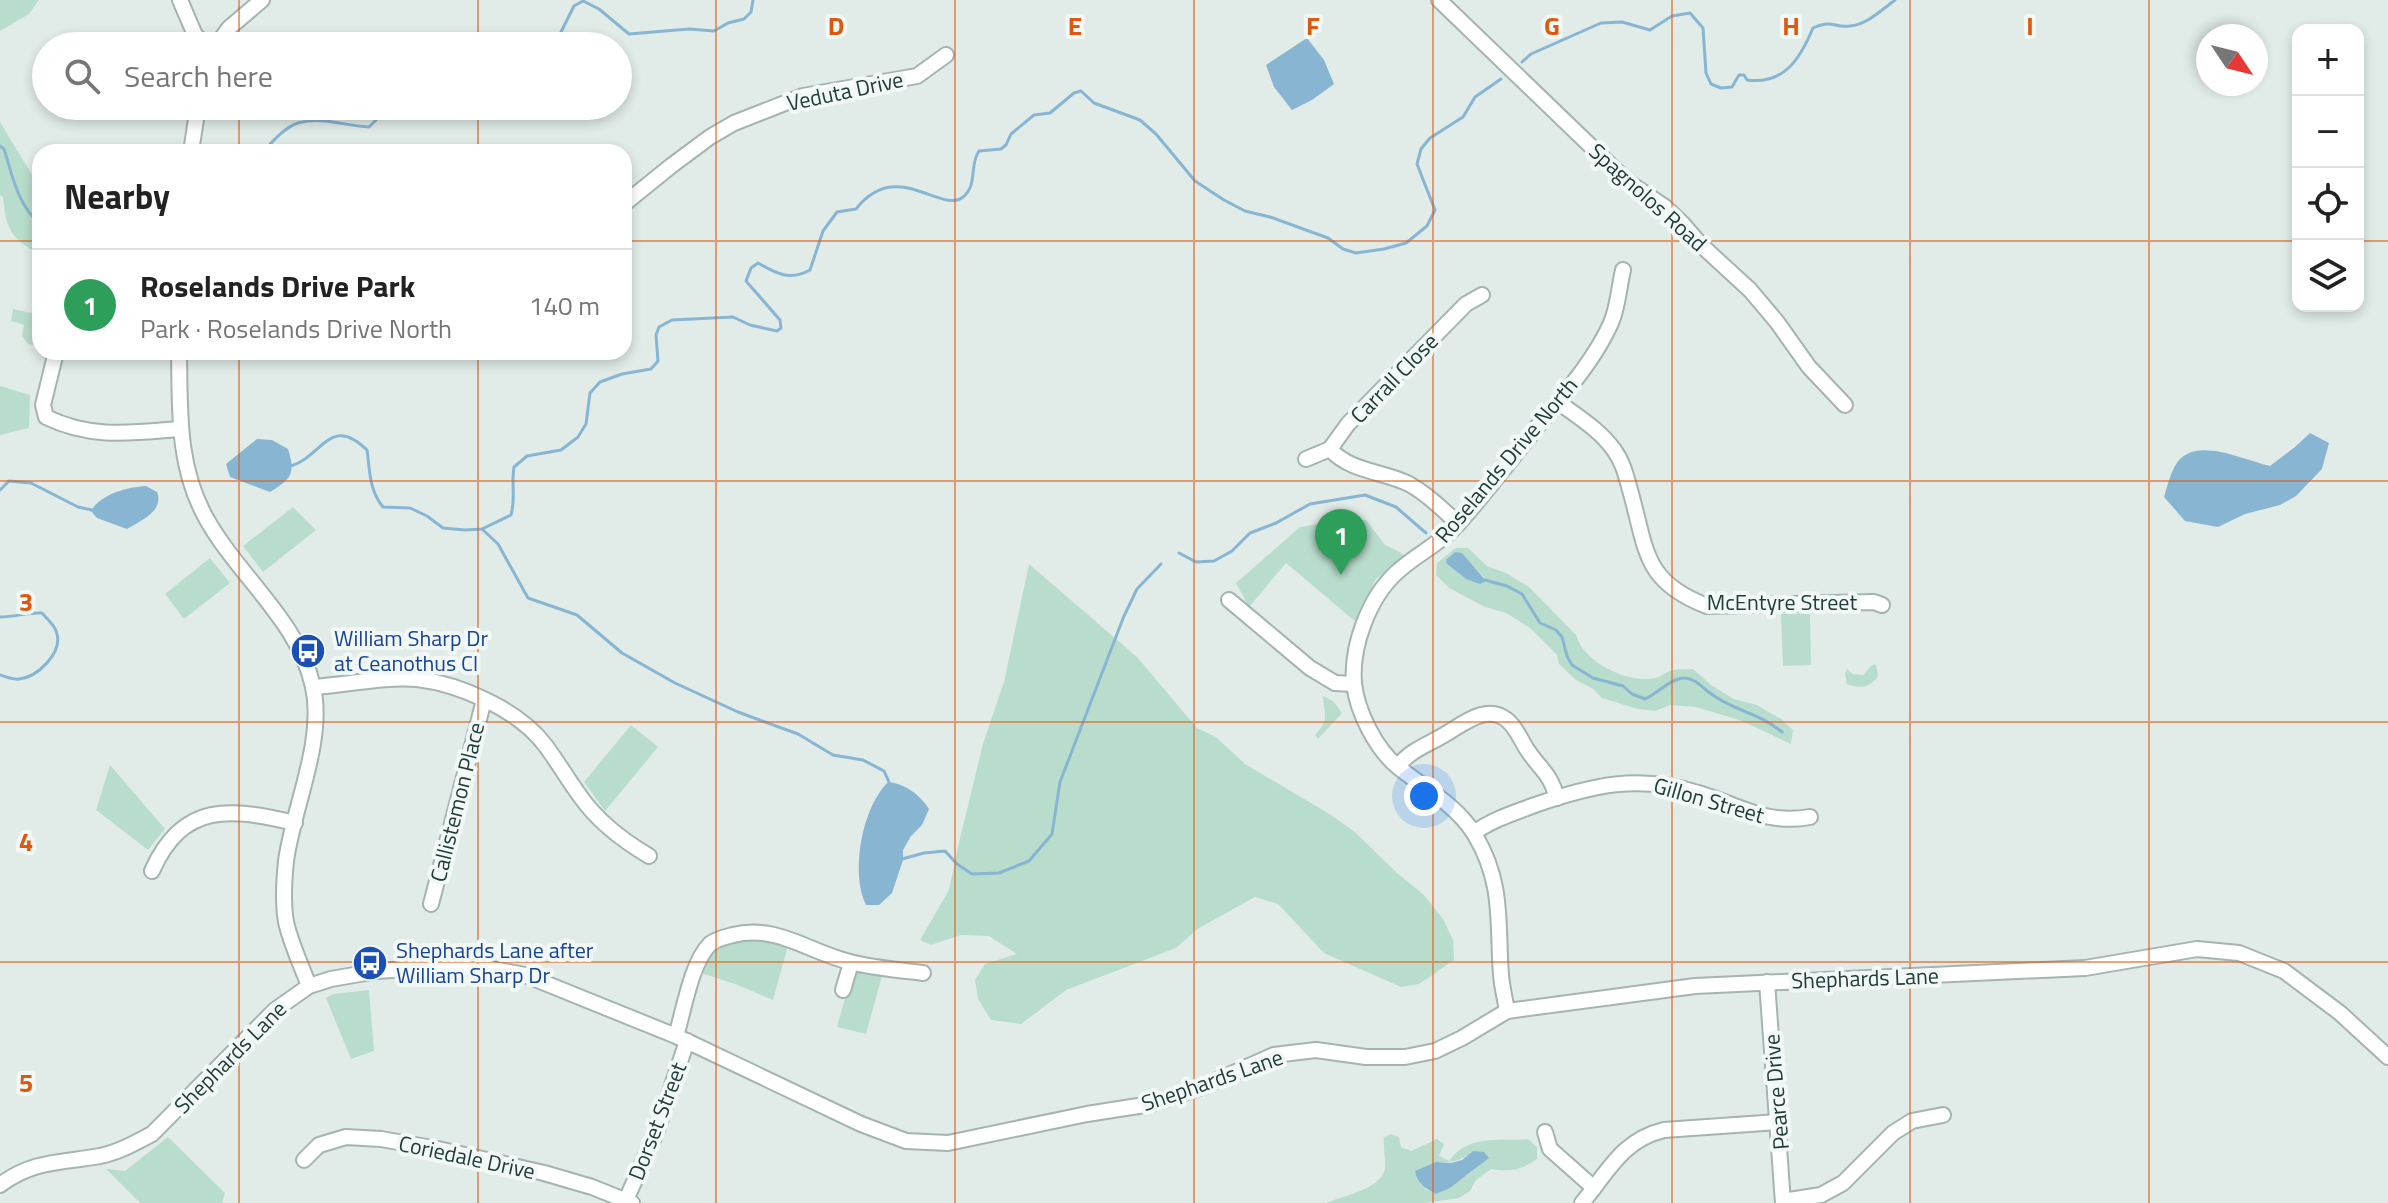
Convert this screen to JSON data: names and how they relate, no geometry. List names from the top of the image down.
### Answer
{
  "streets": {
    "street": [
      "Veduta Drive",
      "Spagnolos Road",
      "Carrall Close",
      "Roselands Drive North",
      "McEntyre Street",
      "Gillon Street",
      "Callistemon Place",
      "Shephards Lane",
      "Pearce Drive",
      "Dorset Street",
      "Coriedale Drive"
    ]
  },
  "crossings": [
    ["Roselands Drive North", "McEntyre Street"],
    ["Roselands Drive North", "Gillon Street"],
    ["Roselands Drive North", "Shephards Lane"],
    ["Shephards Lane", "Pearce Drive"],
    ["Shephards Lane", "Dorset Street"],
    ["Dorset Street", "Coriedale Drive"]
  ],
  "places": {
    "bus stop": ["William Sharp Dr at Ceanothus Cl", "Shephards Lane after William Sharp Dr"]
  },
  "north": "bottom right",
  "page": {
    "map_buttons": ["+", "−"],
    "search": "Search here",
    "heading": "Nearby",
    "list": [
      {
        "mark": "1",
        "name": "Roselands Drive Park",
        "note": "Park · Roselands Drive North",
        "value": "140 m"
      }
    ],
    "pins": "1"
  },
  "grid": {
    "columns": [
      "D",
      "E",
      "F",
      "G",
      "H",
      "I"
    ],
    "rows": ["3", "4", "5"]
  }
}
